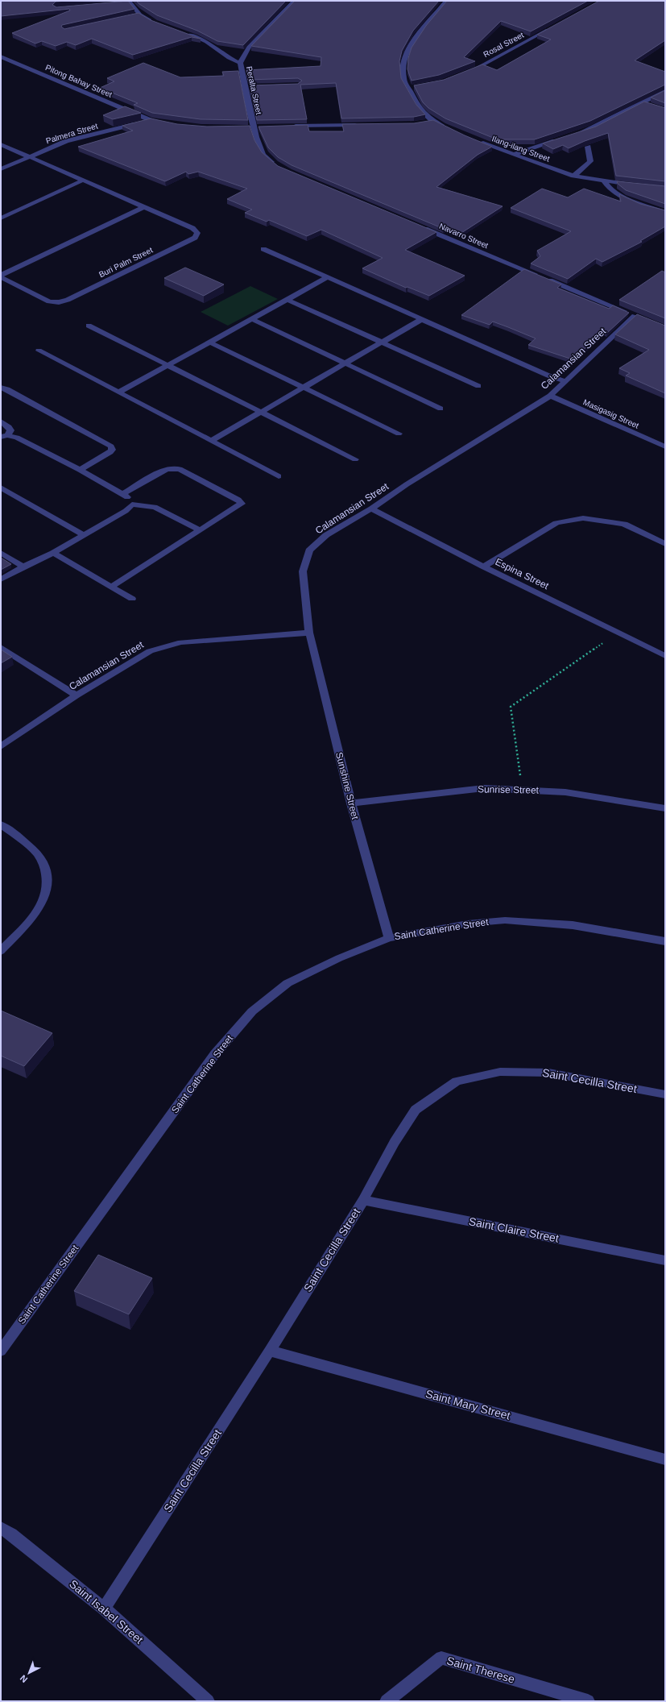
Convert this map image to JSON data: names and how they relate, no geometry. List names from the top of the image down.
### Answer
{
  "streets": {
    "street": [
      "Rosal Street",
      "Pitong Bahay Street",
      "Peralta Street",
      "Palmera Street",
      "Ilang-ilang Street",
      "Navarro Street",
      "Buri Palm Street",
      "Calamansian Street",
      "Masigasig Street",
      "Espina Street",
      "Sunshine Street",
      "Sunrise Street",
      "Saint Catherine Street",
      "Saint Cecilla Street",
      "Saint Claire Street",
      "Saint Mary Street",
      "Saint Isabel Street",
      "Saint Therese"
    ]
  },
  "crossings": [
    ["Pitong Bahay Street", "Palmera Street"],
    ["Navarro Street", "Calamansian Street"],
    ["Calamansian Street", "Masigasig Street"],
    ["Calamansian Street", "Espina Street"],
    ["Calamansian Street", "Sunshine Street"],
    ["Sunshine Street", "Sunrise Street"],
    ["Sunshine Street", "Saint Catherine Street"],
    ["Saint Cecilla Street", "Saint Claire Street"],
    ["Saint Cecilla Street", "Saint Mary Street"],
    ["Saint Cecilla Street", "Saint Isabel Street"]
  ],
  "north": "bottom left"
}
